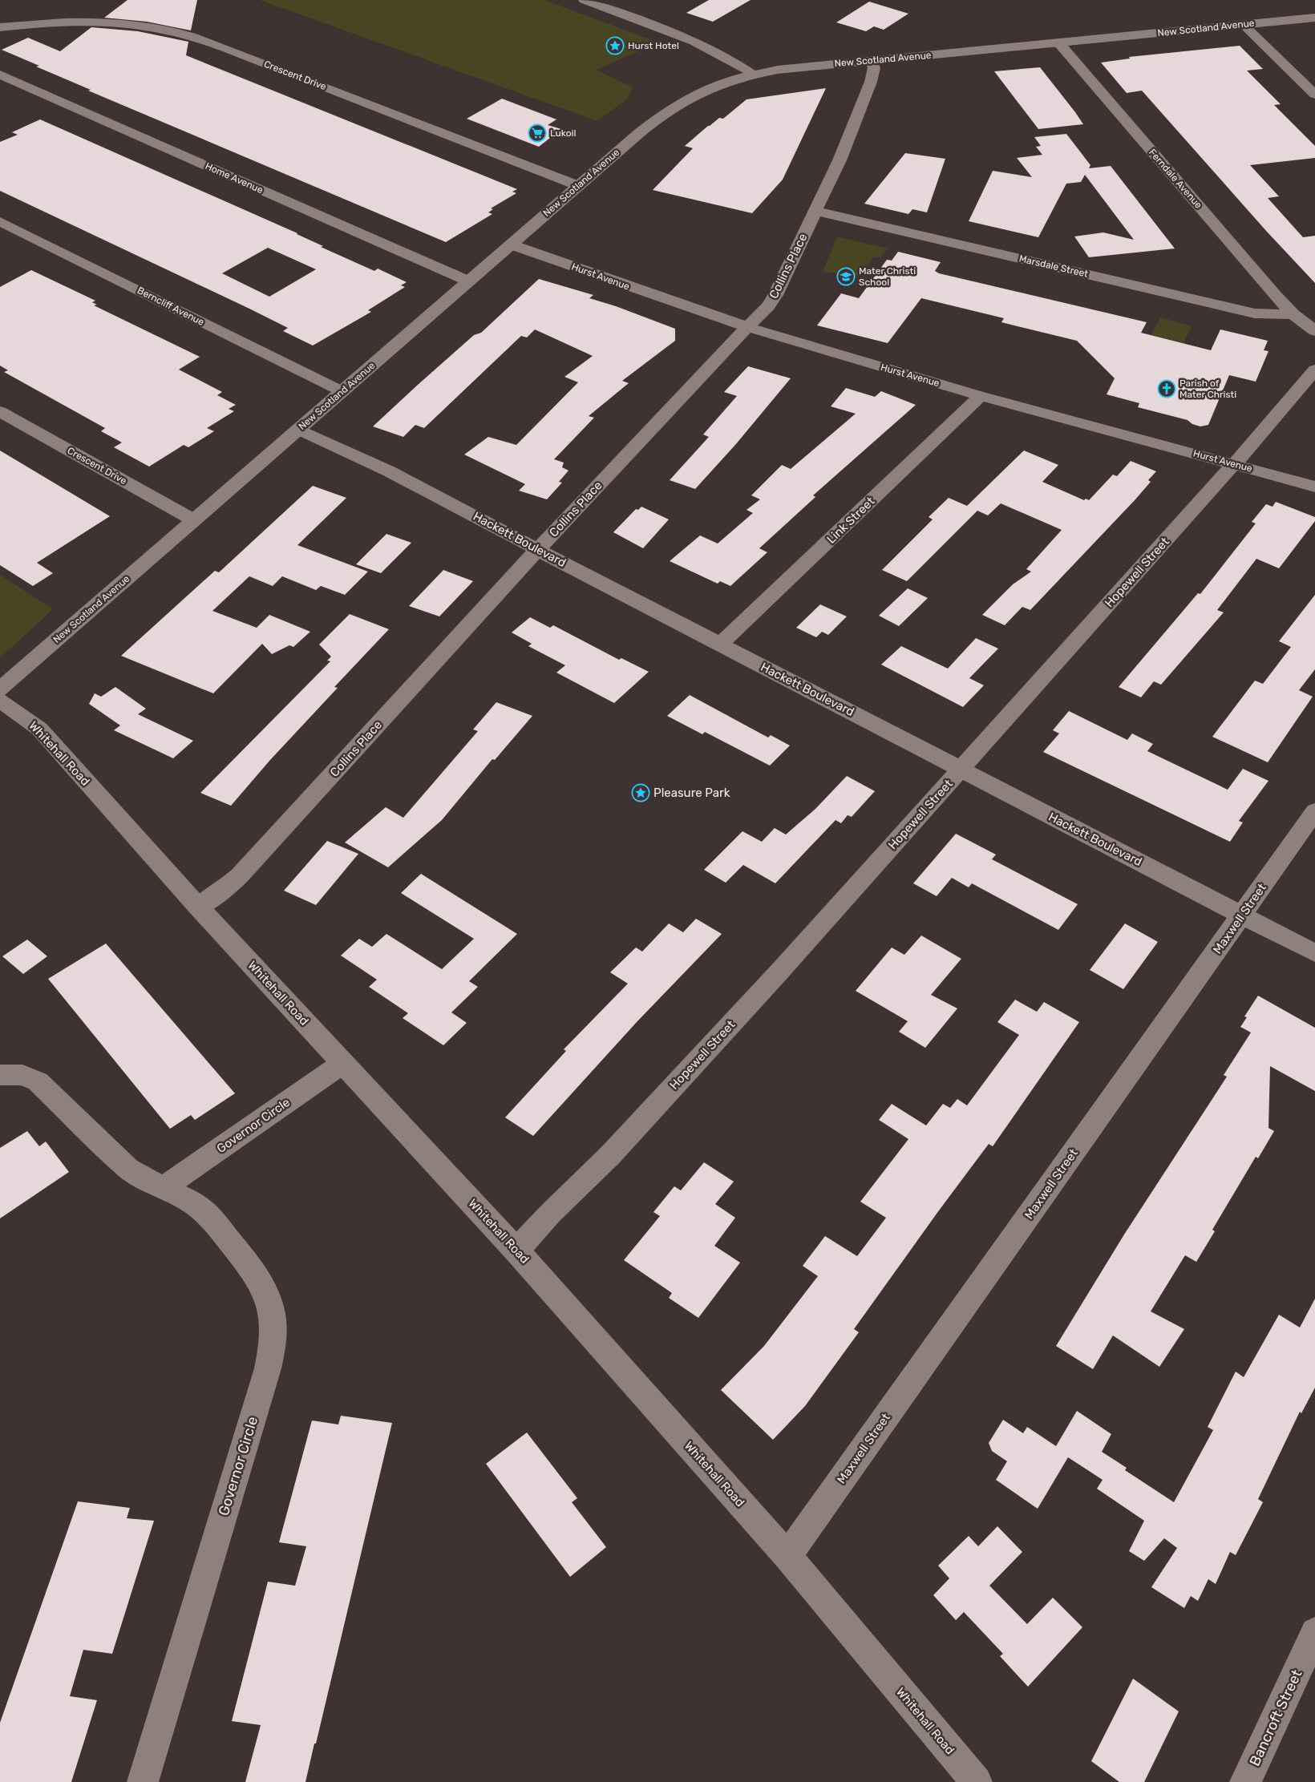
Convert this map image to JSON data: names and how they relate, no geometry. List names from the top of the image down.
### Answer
{
  "streets": {
    "street": [
      "New Scotland Avenue",
      "Crescent Drive",
      "Home Avenue",
      "Ferndale Avenue",
      "Collins Place",
      "Marsdale Street",
      "Hurst Avenue",
      "Berncliff Avenue",
      "Link Street",
      "Hackett Boulevard",
      "Hopewell Street",
      "Whitehall Road",
      "Maxwell Street",
      "Governor Circle",
      "Bancroft Street"
    ]
  },
  "crossings": [
    ["New Scotland Avenue", "Crescent Drive"],
    ["New Scotland Avenue", "Home Avenue"],
    ["New Scotland Avenue", "Ferndale Avenue"],
    ["New Scotland Avenue", "Collins Place"],
    ["New Scotland Avenue", "Hurst Avenue"],
    ["New Scotland Avenue", "Berncliff Avenue"],
    ["New Scotland Avenue", "Hackett Boulevard"],
    ["Ferndale Avenue", "Marsdale Street"],
    ["Collins Place", "Marsdale Street"],
    ["Collins Place", "Hurst Avenue"],
    ["Collins Place", "Hackett Boulevard"],
    ["Collins Place", "Whitehall Road"],
    ["Hurst Avenue", "Link Street"],
    ["Hurst Avenue", "Hopewell Street"],
    ["Link Street", "Hackett Boulevard"],
    ["Hackett Boulevard", "Hopewell Street"],
    ["Hackett Boulevard", "Maxwell Street"],
    ["Hopewell Street", "Whitehall Road"],
    ["Whitehall Road", "Maxwell Street"],
    ["Whitehall Road", "Governor Circle"]
  ],
  "places": {
    "place": ["Hurst Hotel", "Pleasure Park"],
    "supermarket": ["Lukoil"],
    "school or university": ["Mater Christi School"],
    "church": ["Parish of Mater Christi"]
  }
}
